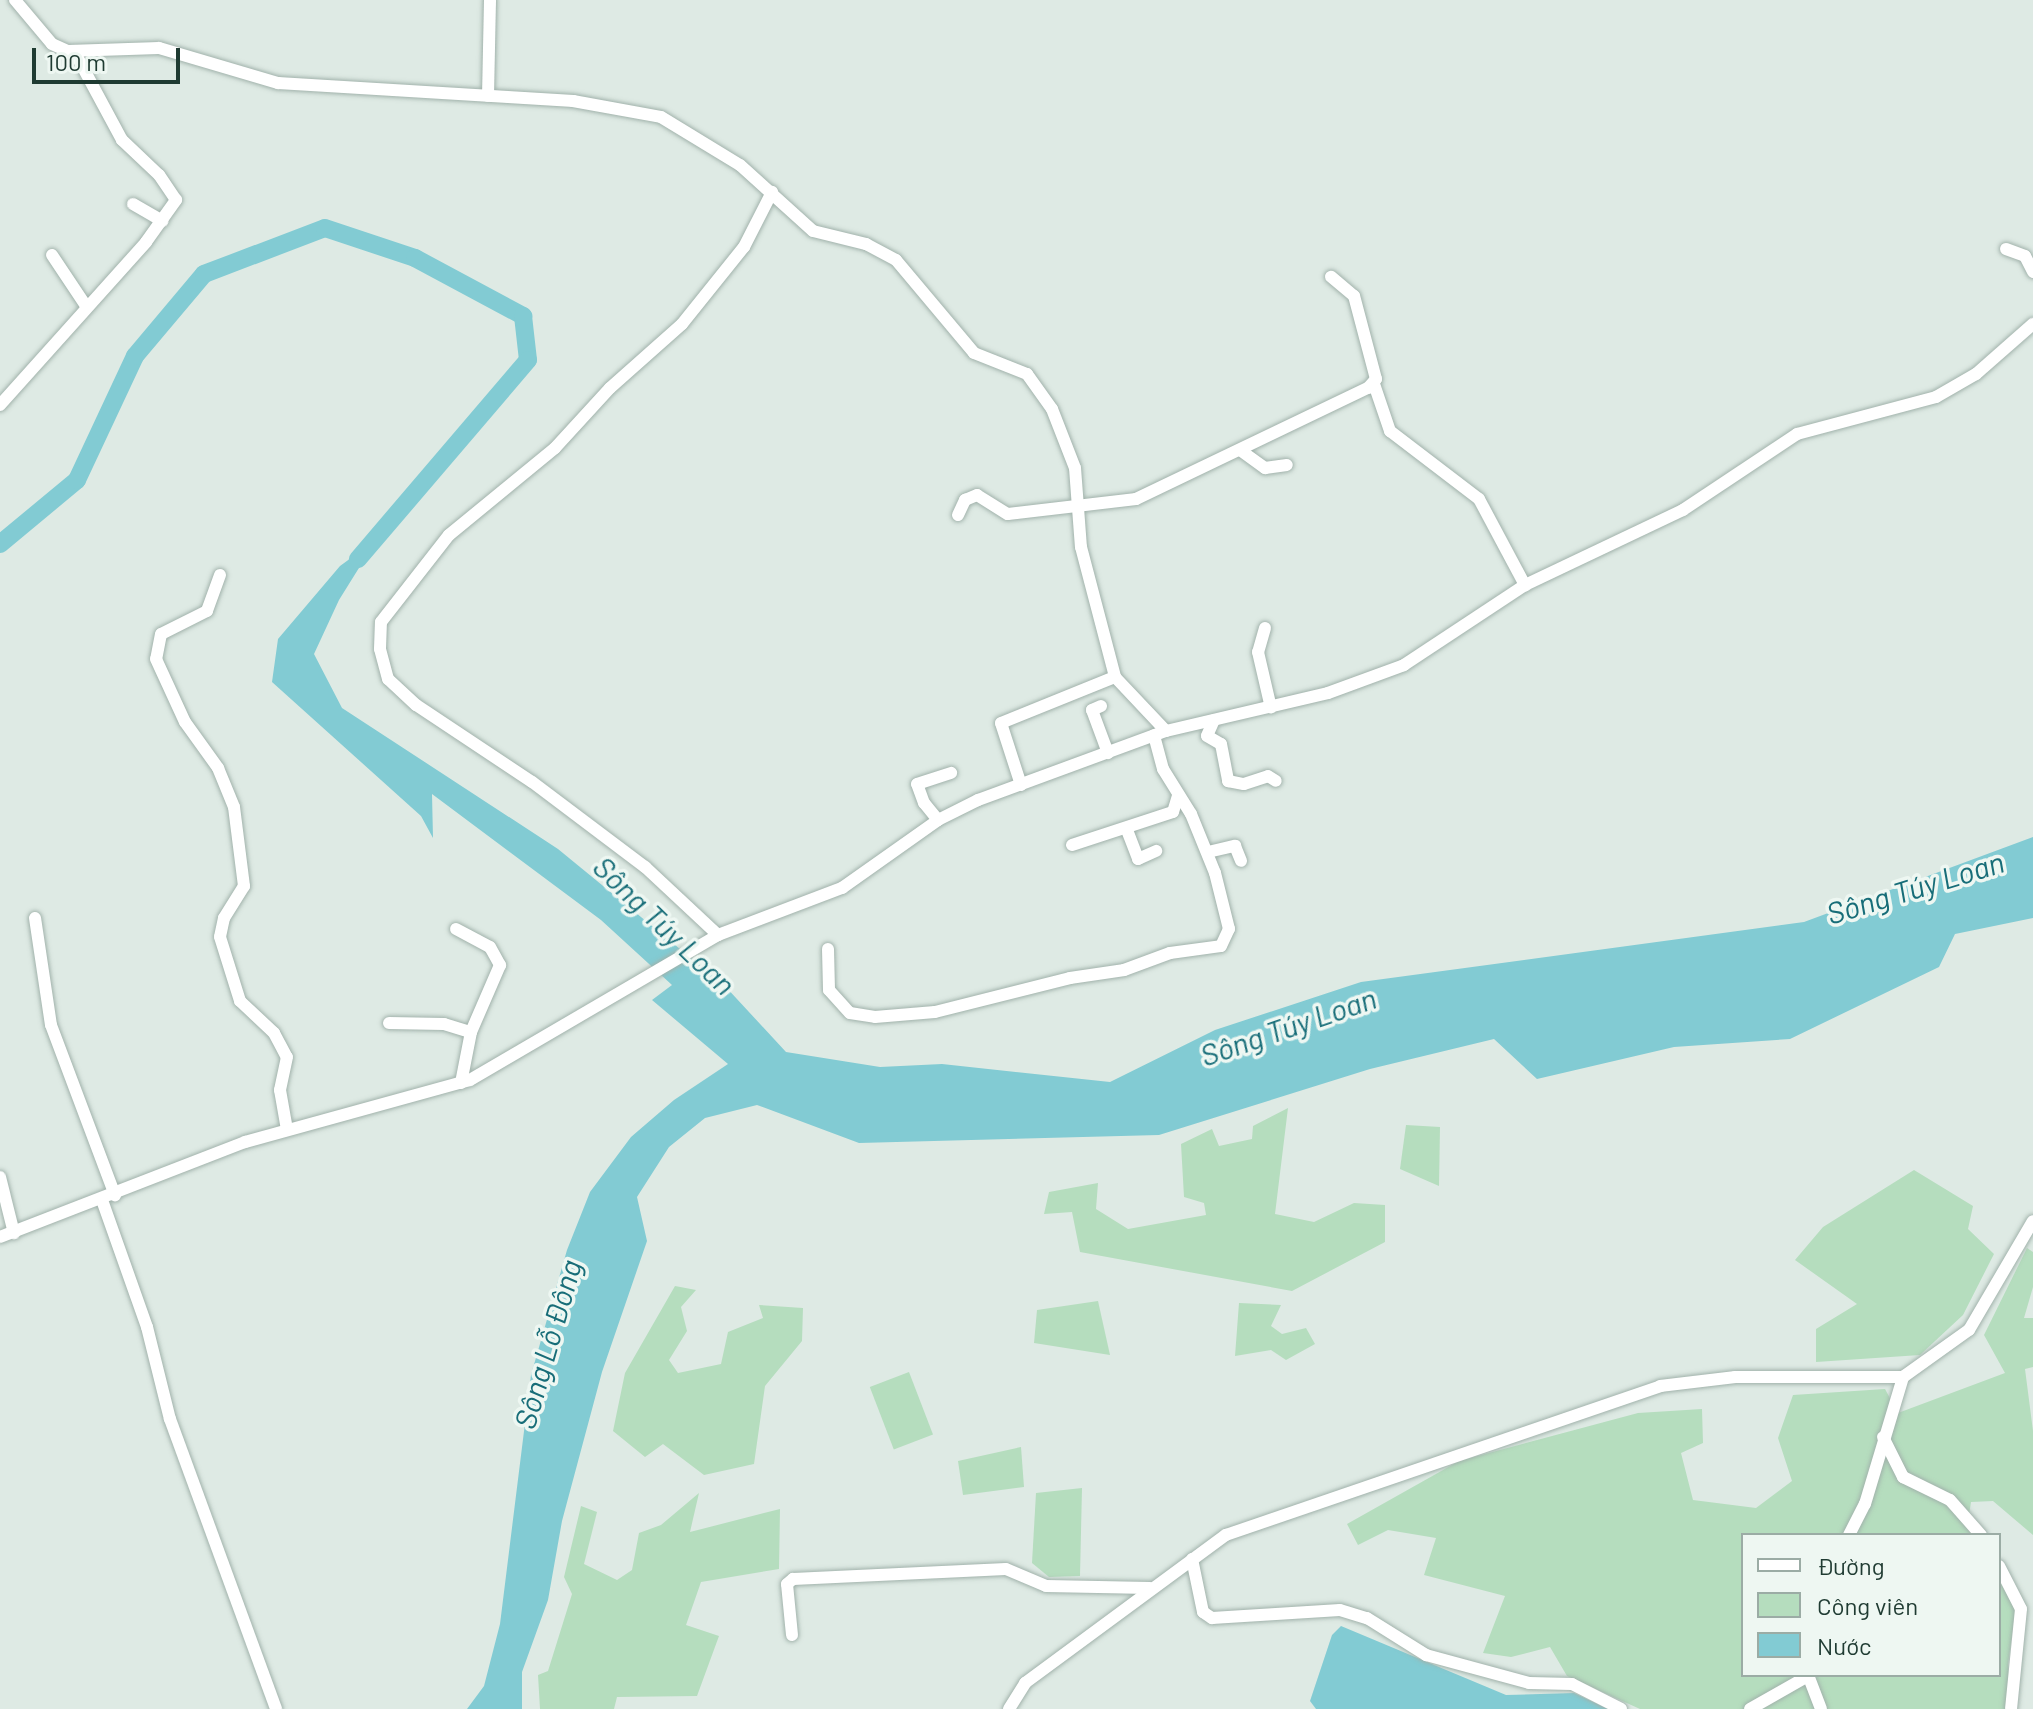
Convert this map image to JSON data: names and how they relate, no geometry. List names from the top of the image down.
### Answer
{
  "water": ["Sông Túy Loan", "Sông Lỗ Đông"],
  "legend": ["Đường", "Công viên", "Nước"],
  "scale_bar": "100 m"
}
